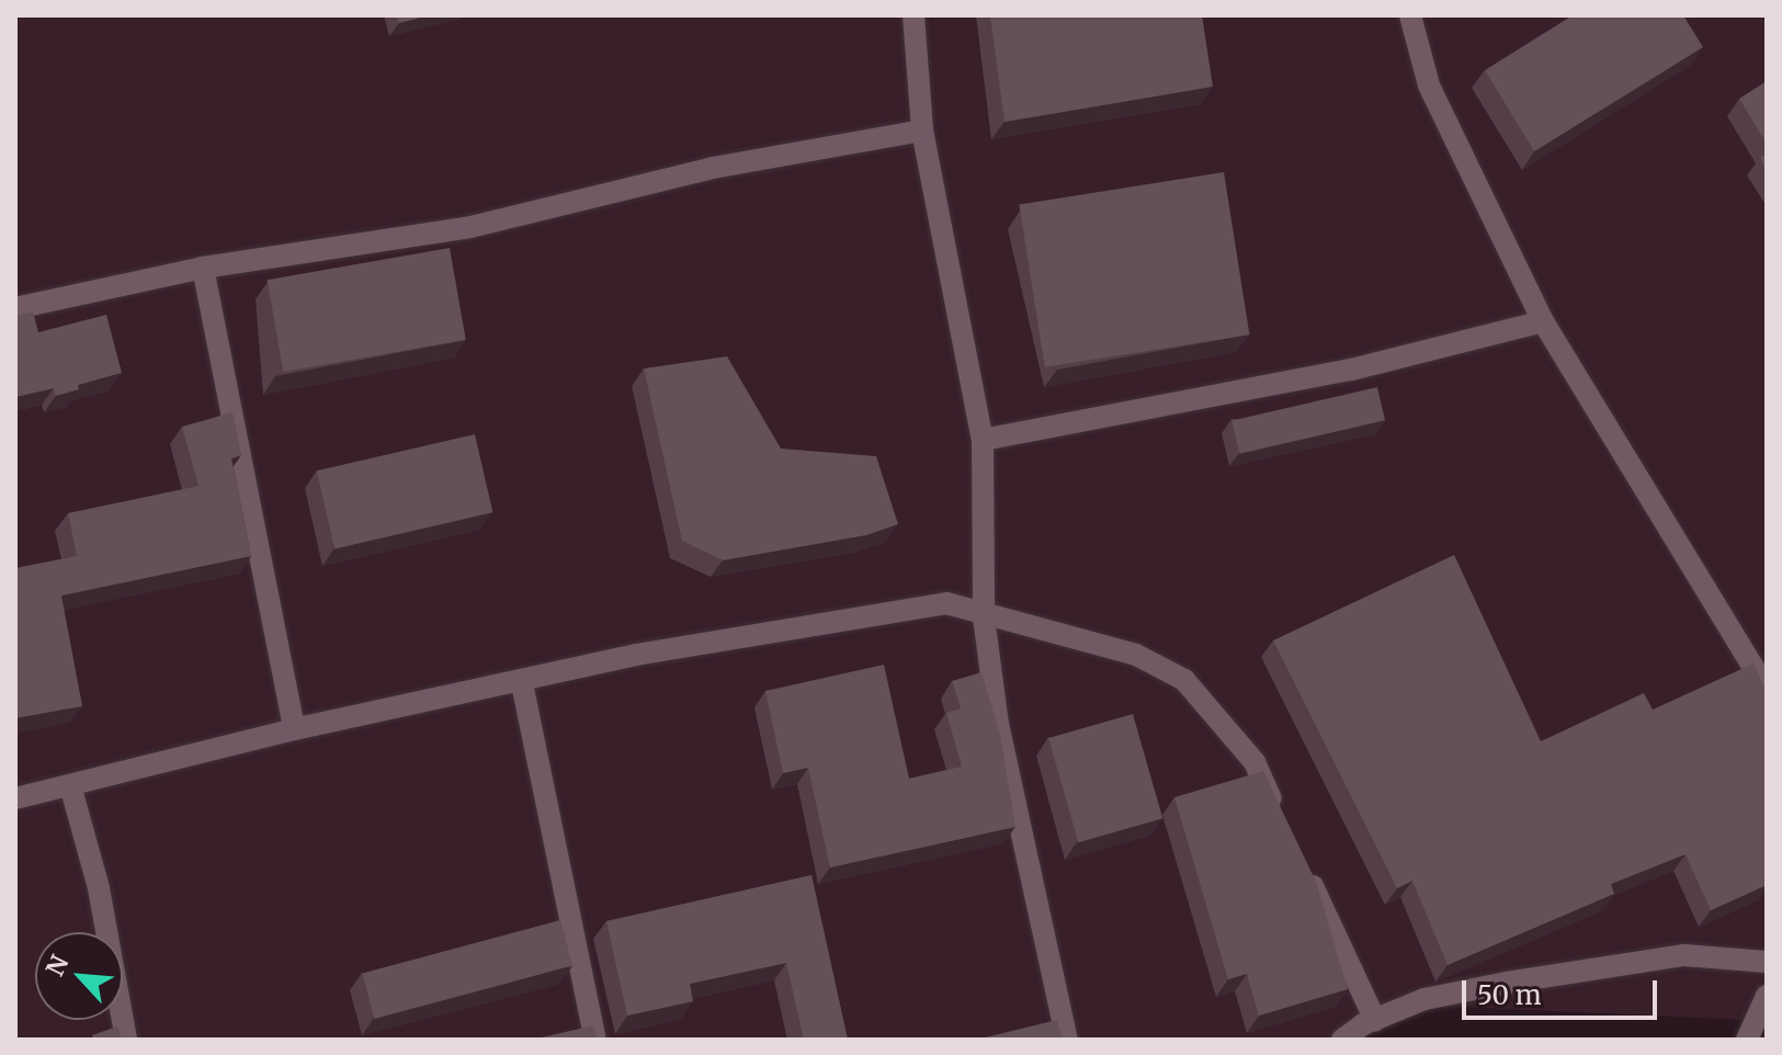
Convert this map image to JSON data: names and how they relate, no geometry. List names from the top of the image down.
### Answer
{
  "scale_bar": "50 m",
  "north": "top left"
}
